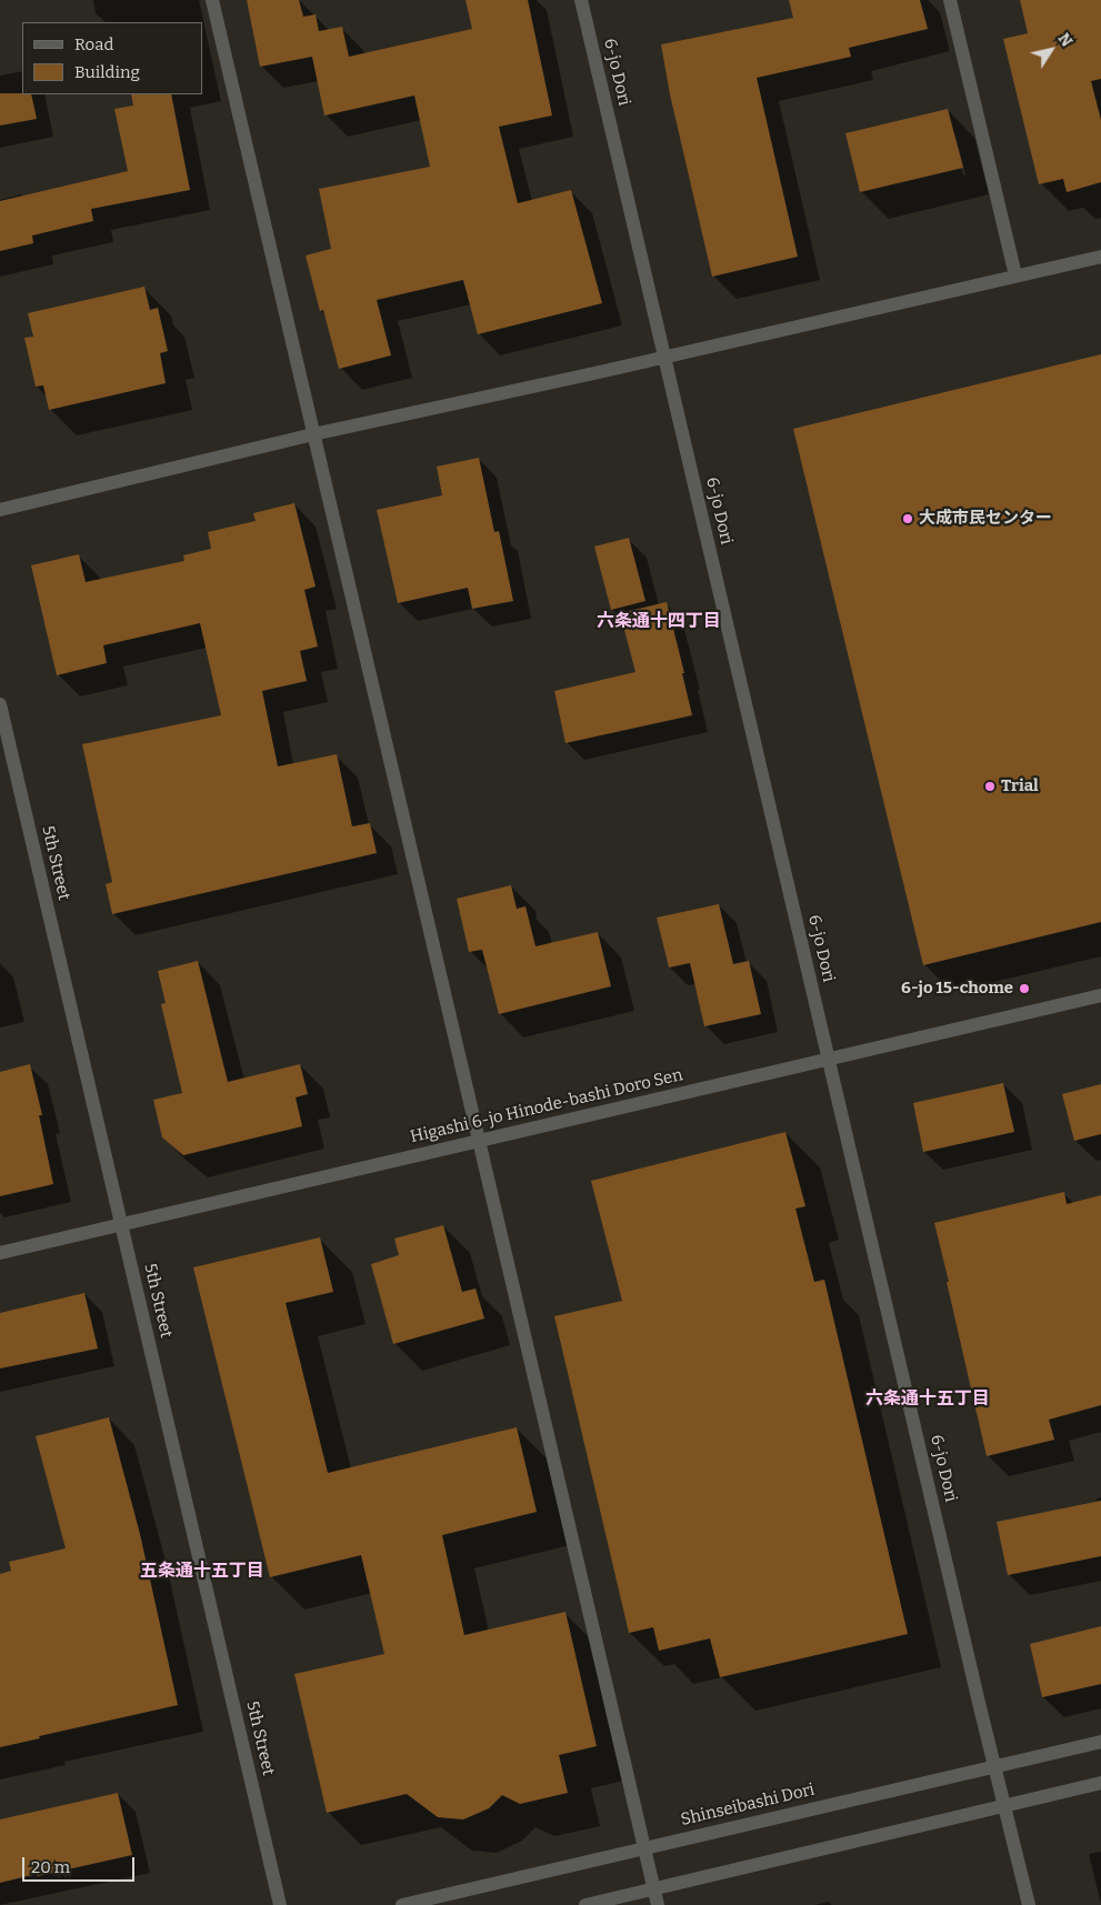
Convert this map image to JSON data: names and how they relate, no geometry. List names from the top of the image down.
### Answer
{
  "streets": {
    "street": [
      "6-jo Dori",
      "5th Street",
      "Higashi 6-jo Hinode-bashi Doro Sen",
      "Shinseibashi Dori"
    ]
  },
  "crossings": [
    ["6-jo Dori", "Higashi 6-jo Hinode-bashi Doro Sen"],
    ["6-jo Dori", "Shinseibashi Dori"],
    ["5th Street", "Higashi 6-jo Hinode-bashi Doro Sen"]
  ],
  "districts": ["六条通十四丁目", "六条通十五丁目", "五条通十五丁目"],
  "places": ["大成市民センター", "Trial", "6-jo 15-chome"],
  "legend": ["Road", "Building"],
  "scale_bar": "20 m",
  "north": "top right"
}
